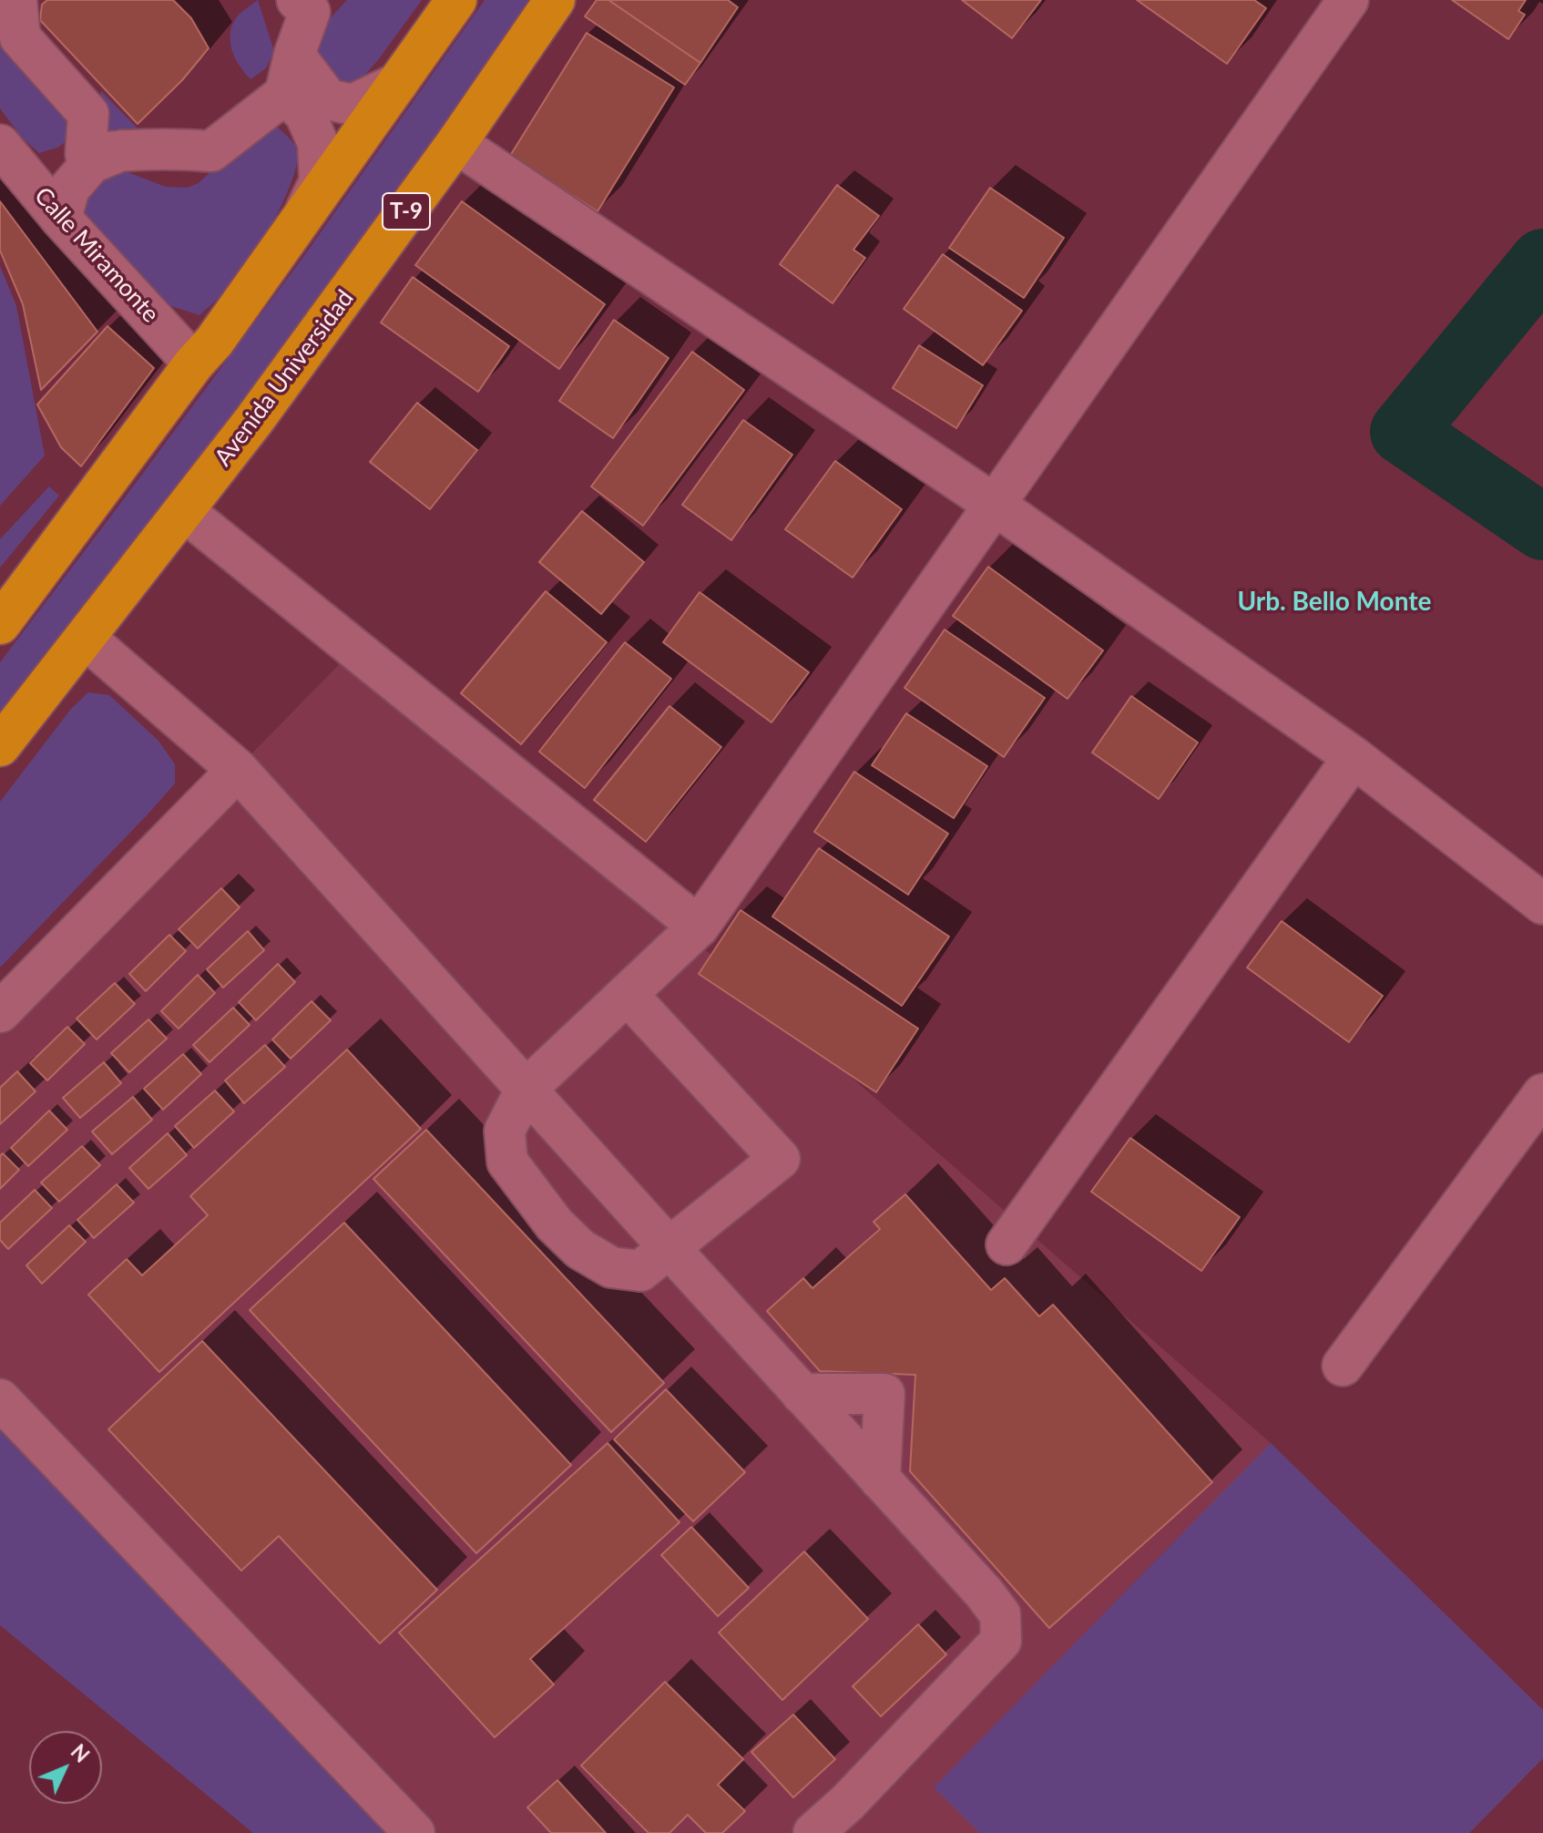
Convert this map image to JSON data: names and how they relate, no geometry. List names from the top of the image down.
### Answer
{
  "streets": {
    "highway": ["T-9", "Avenida Universidad"],
    "street": ["Calle Miramonte"]
  },
  "districts": ["Urb. Bello Monte"],
  "north": "top right"
}
